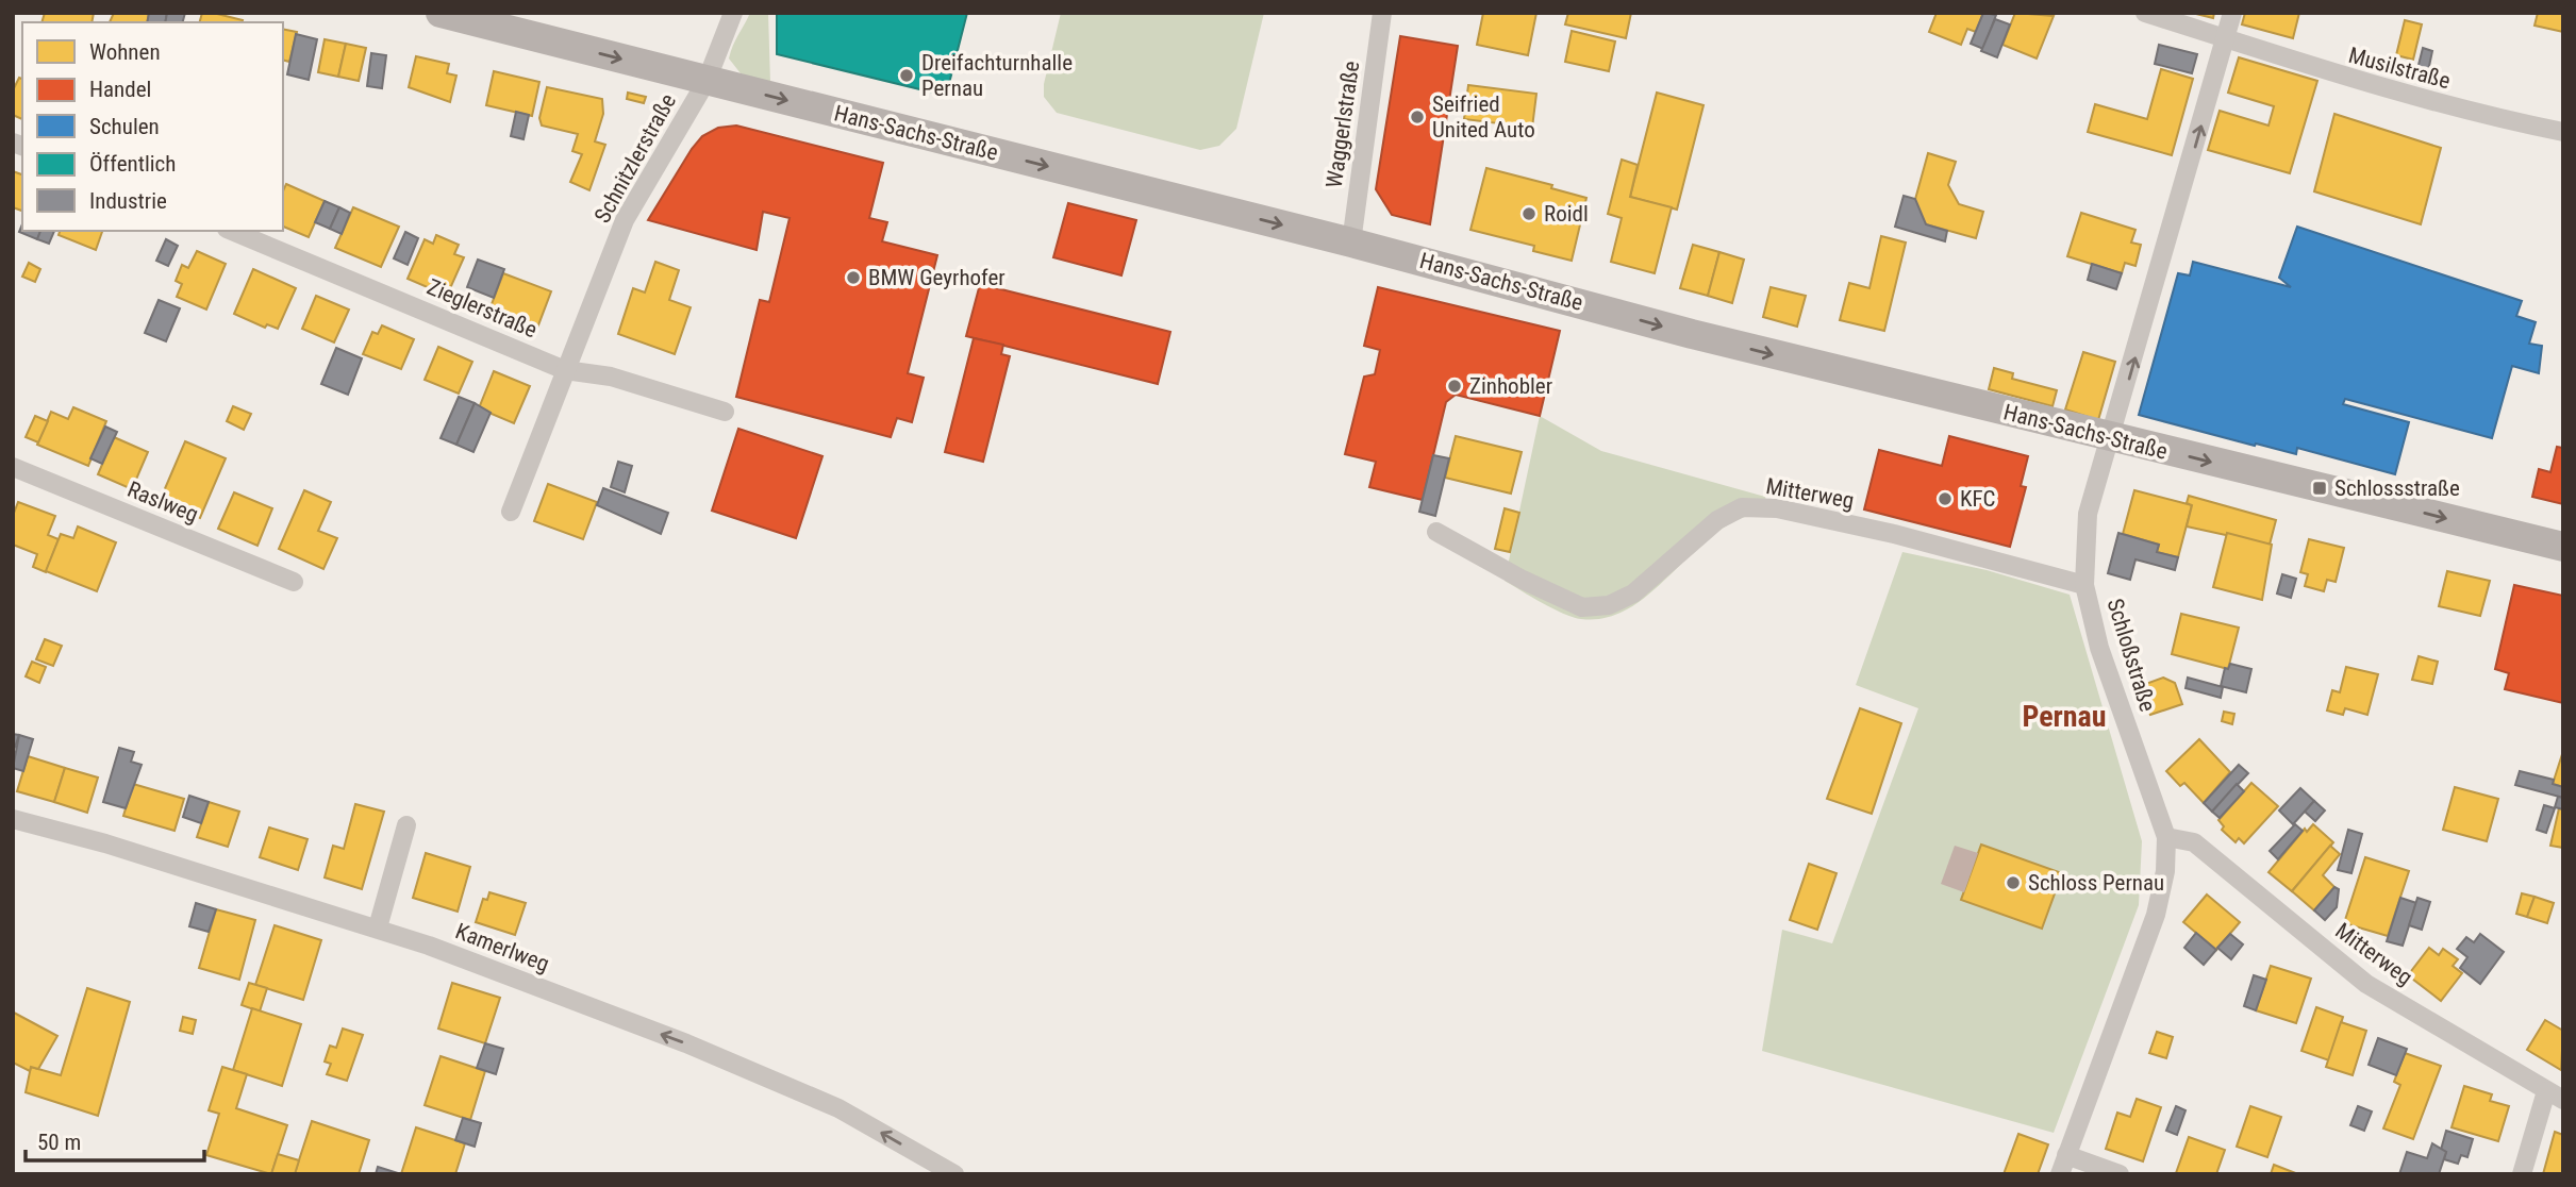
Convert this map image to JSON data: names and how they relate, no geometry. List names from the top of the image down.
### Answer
{
  "streets": {
    "main road": ["Hans-Sachs-Straße"],
    "street": [
      "Musilstraße",
      "Waggerlstraße",
      "Schnitzlerstraße",
      "Zieglerstraße",
      "Mitterweg",
      "Raslweg",
      "Schloßstraße",
      "Kamerlweg"
    ]
  },
  "crossings": [
    ["Musilstraße", "Schloßstraße"],
    ["Waggerlstraße", "Hans-Sachs-Straße"],
    ["Hans-Sachs-Straße", "Schnitzlerstraße"],
    ["Hans-Sachs-Straße", "Schloßstraße"],
    ["Schnitzlerstraße", "Zieglerstraße"],
    ["Mitterweg", "Schloßstraße"]
  ],
  "one_way": ["Hans-Sachs-Straße", "Kamerlweg"],
  "districts": ["Pernau"],
  "places": {
    "other": [
      "Dreifachturnhalle Pernau",
      "Seifried United Auto",
      "Roidl",
      "BMW Geyrhofer",
      "Zinhobler",
      "KFC",
      "Schloss Pernau"
    ],
    "transit": ["Schlossstraße"]
  },
  "legend": [
    "Wohnen",
    "Handel",
    "Schulen",
    "Öffentlich",
    "Industrie"
  ],
  "scale_bar": "50 m"
}
